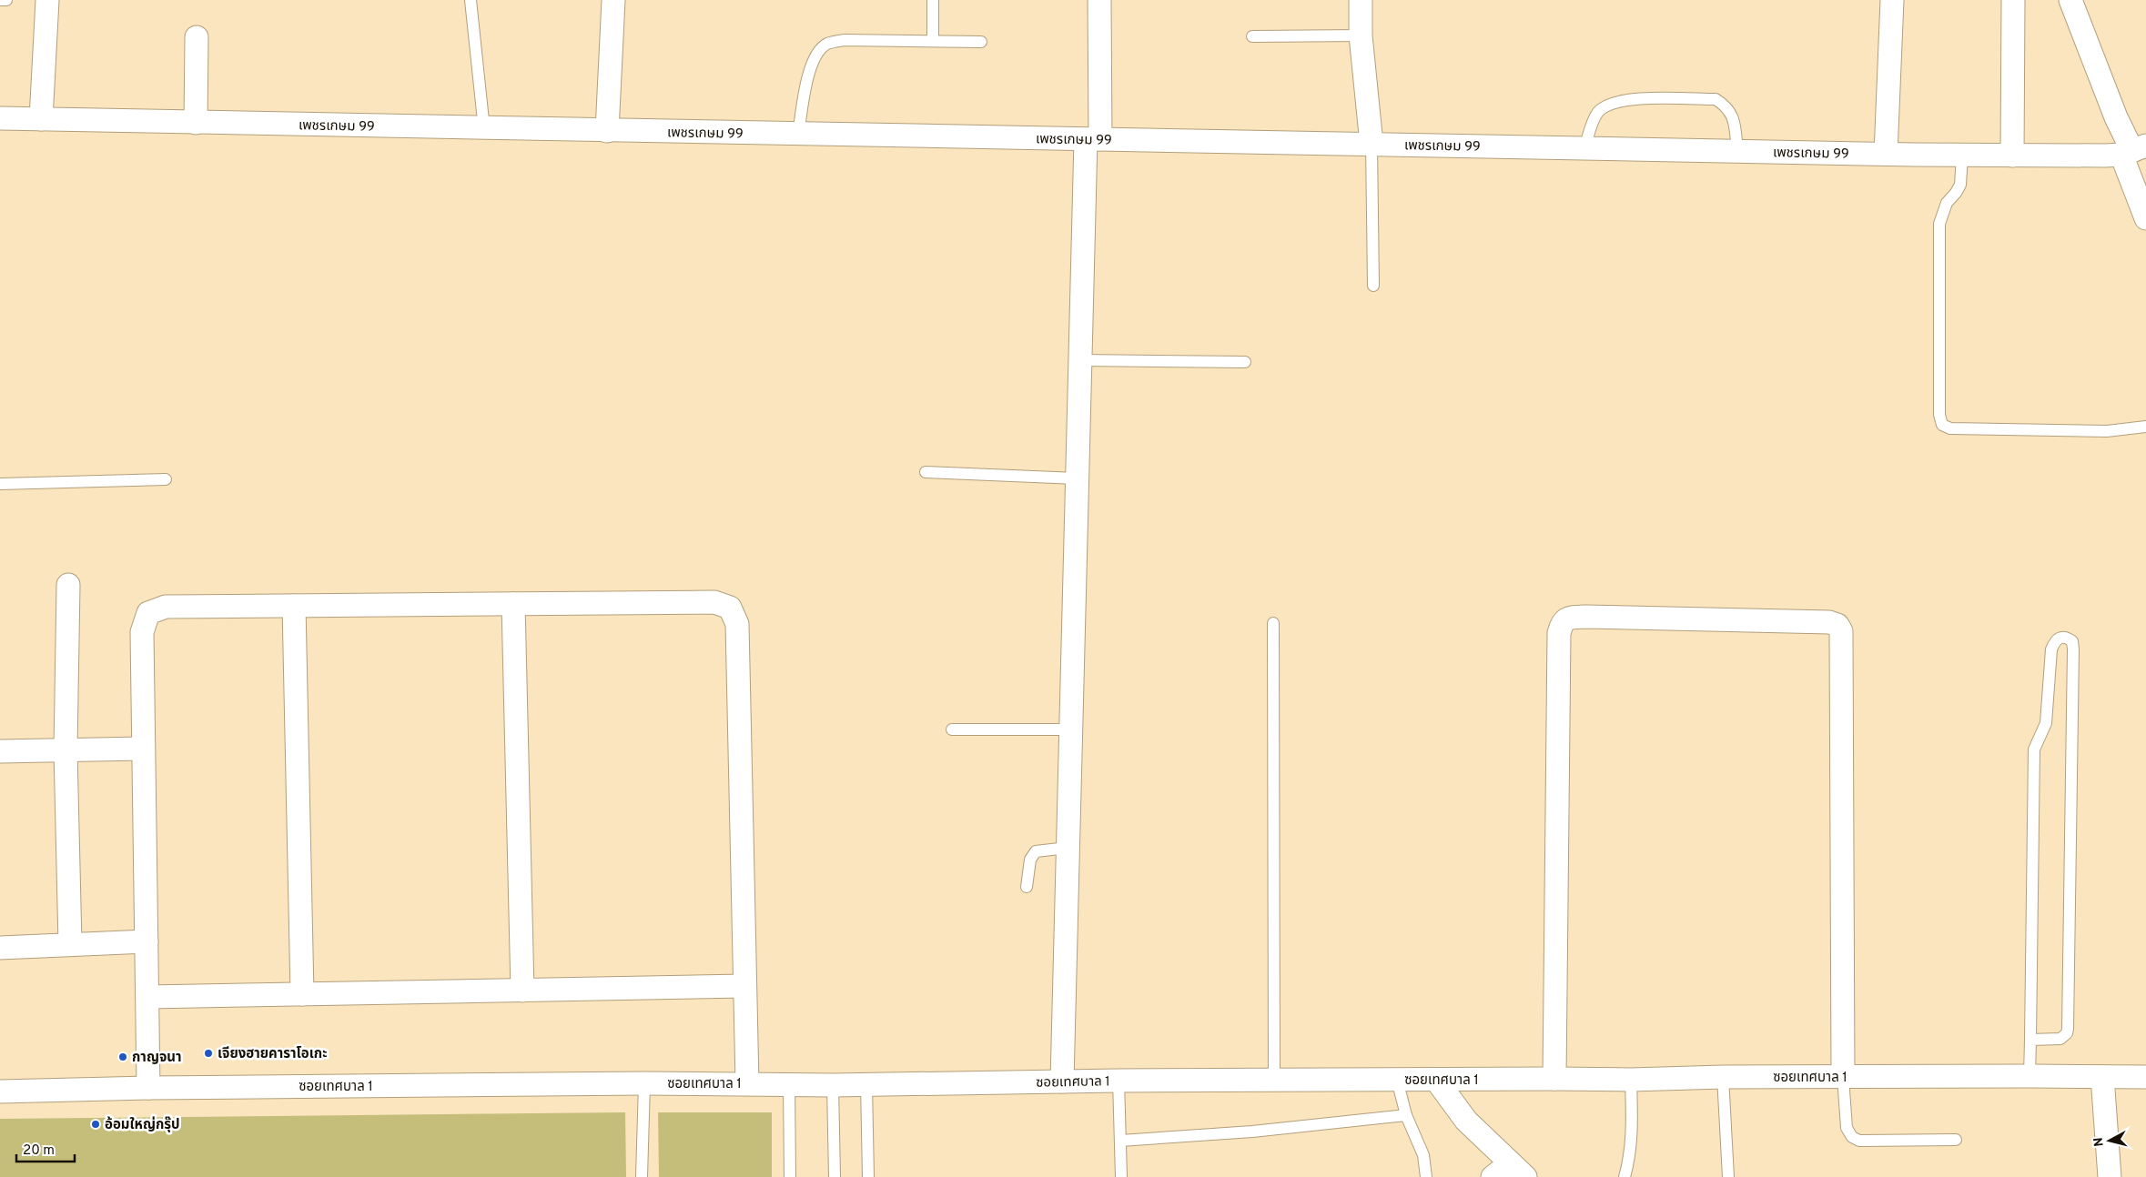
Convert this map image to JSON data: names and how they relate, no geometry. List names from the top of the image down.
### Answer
{
  "streets": {
    "street": ["เพชรเกษม 99", "ซอยเทศบาล 1"]
  },
  "places": ["เจียงฮายคาราโอเกะ", "กาญจนา", "อ้อมใหญ่กรุ๊ป"],
  "scale_bar": "20 m",
  "north": "left"
}
